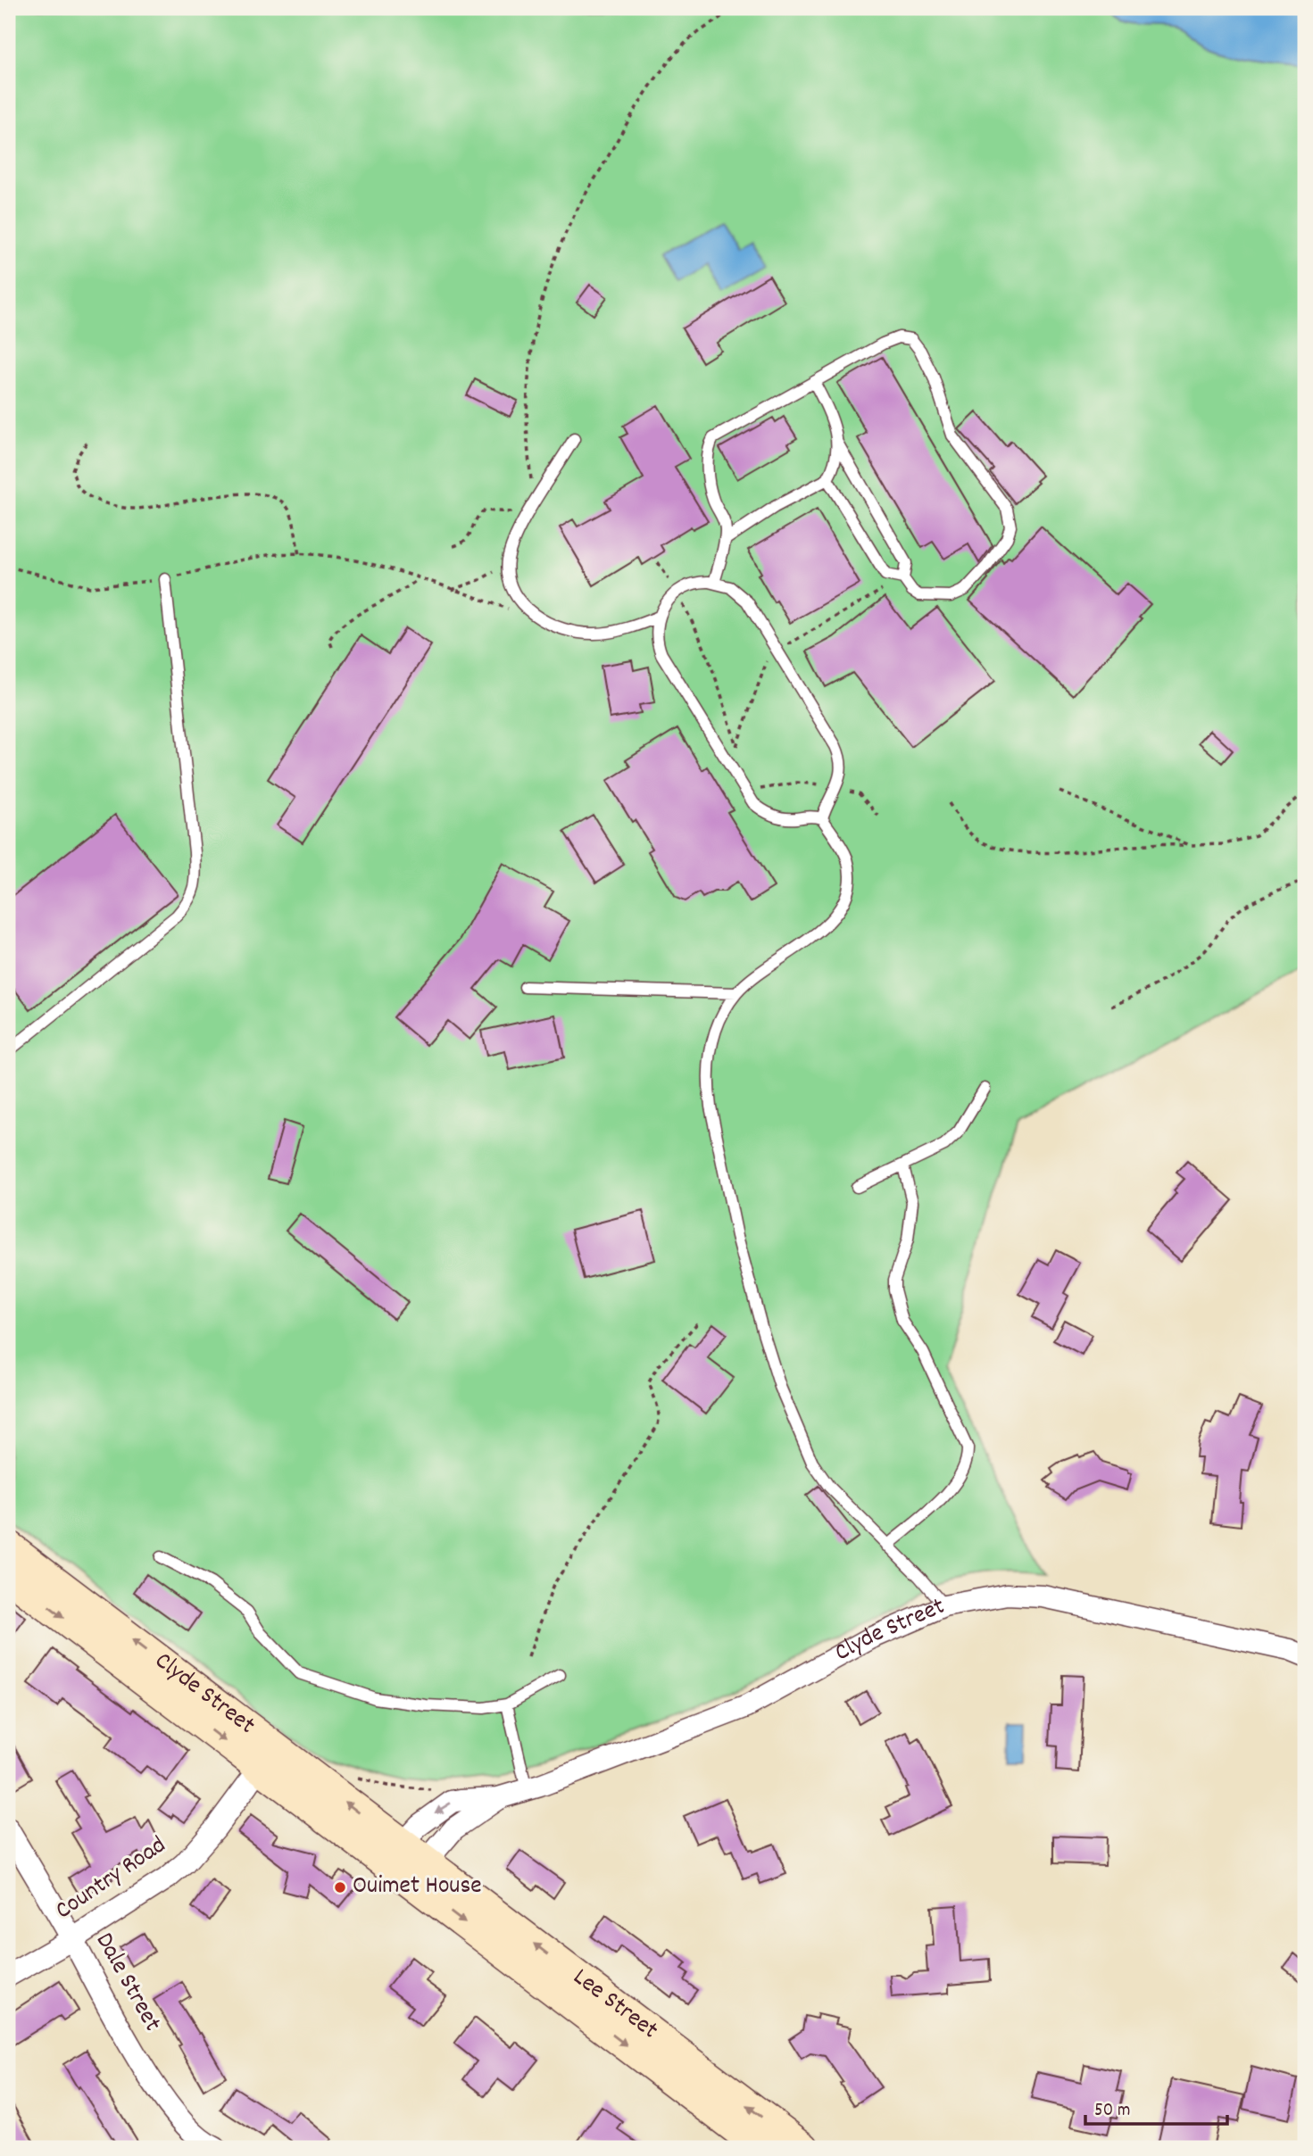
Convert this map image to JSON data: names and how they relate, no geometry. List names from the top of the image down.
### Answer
{
  "streets": {
    "main road": ["Clyde Street", "Lee Street"],
    "street": ["Country Road", "Dale Street"]
  },
  "crossings": [
    ["Clyde Street", "Country Road"],
    ["Clyde Street", "Lee Street"],
    ["Country Road", "Dale Street"]
  ],
  "places": ["Ouimet House"],
  "scale_bar": "50 m"
}
